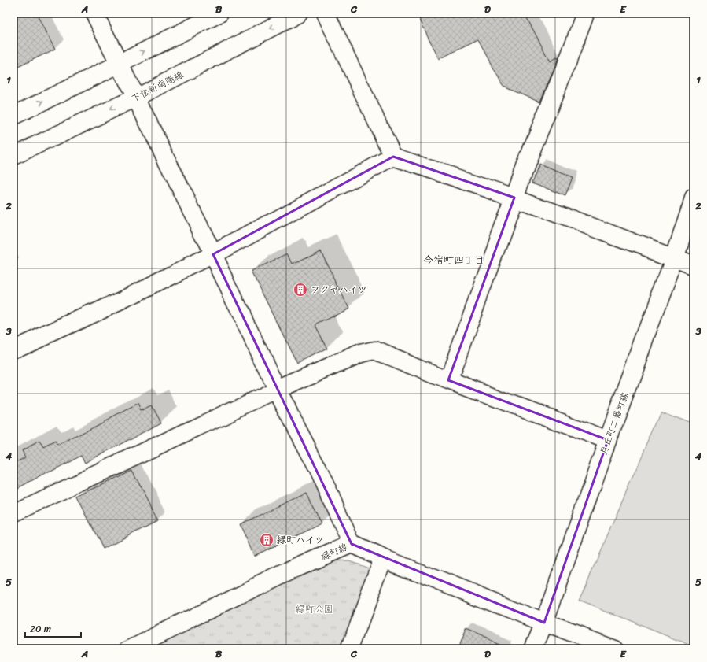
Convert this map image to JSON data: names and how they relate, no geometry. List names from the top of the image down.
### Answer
{
  "streets": {
    "street": ["下松新南陽線", "月丘町二番町線", "緑町線"]
  },
  "crossings": [
    ["月丘町二番町線", "緑町線"]
  ],
  "districts": ["今宿町四丁目"],
  "parks": ["緑町公園"],
  "places": {
    "building": ["フクヤハイツ", "緑町ハイツ"]
  },
  "scale_bar": "20 m",
  "grid": {
    "columns": [
      "A",
      "B",
      "C",
      "D",
      "E"
    ],
    "rows": [
      "1",
      "2",
      "3",
      "4",
      "5"
    ]
  }
}
